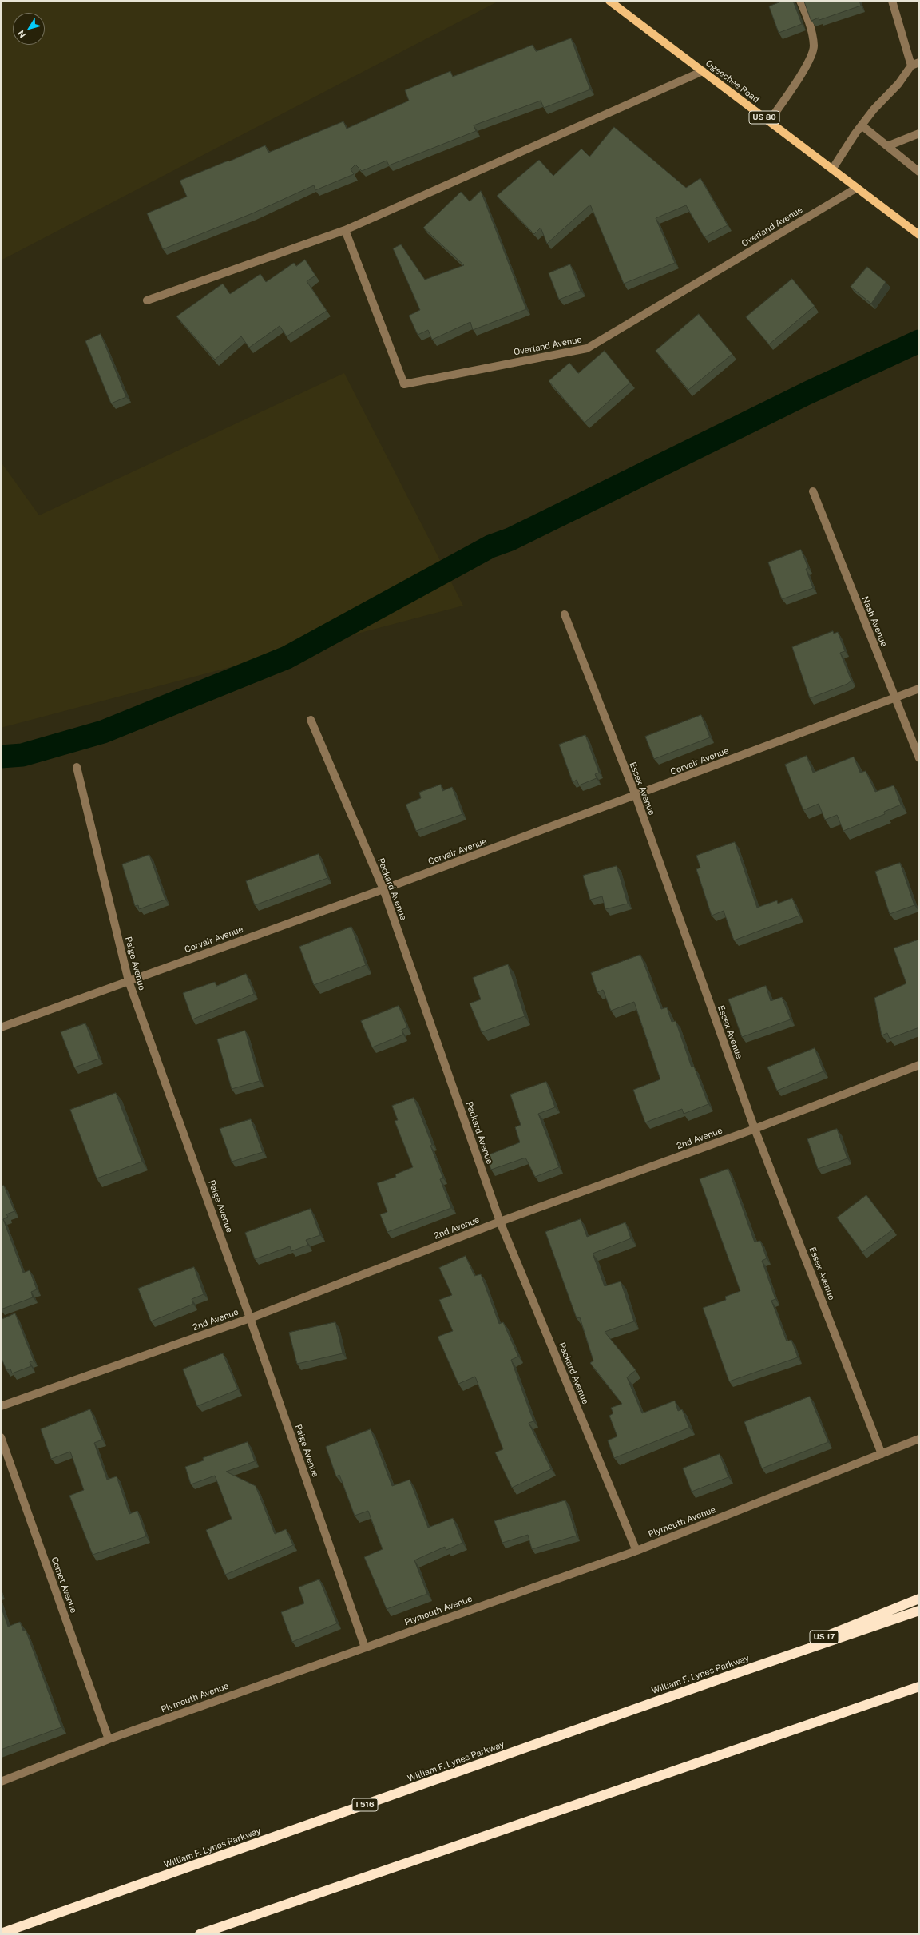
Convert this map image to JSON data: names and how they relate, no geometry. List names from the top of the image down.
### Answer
{
  "streets": {
    "highway": ["US 17", "William F. Lynes Parkway", "I 516"],
    "main road": ["Ogeechee Road", "US 80"],
    "street": [
      "Overland Avenue",
      "Nash Avenue",
      "Corvair Avenue",
      "Essex Avenue",
      "Packard Avenue",
      "Paige Avenue",
      "2nd Avenue",
      "Plymouth Avenue",
      "Comet Avenue"
    ]
  },
  "crossings": [
    ["Ogeechee Road", "Overland Avenue"],
    ["Nash Avenue", "Corvair Avenue"],
    ["Corvair Avenue", "Essex Avenue"],
    ["Corvair Avenue", "Packard Avenue"],
    ["Corvair Avenue", "Paige Avenue"],
    ["Essex Avenue", "2nd Avenue"],
    ["Essex Avenue", "Plymouth Avenue"],
    ["Packard Avenue", "2nd Avenue"],
    ["Packard Avenue", "Plymouth Avenue"],
    ["Paige Avenue", "2nd Avenue"],
    ["Paige Avenue", "Plymouth Avenue"],
    ["Plymouth Avenue", "Comet Avenue"],
    ["US 17", "William F. Lynes Parkway"]
  ],
  "north": "bottom left"
}
